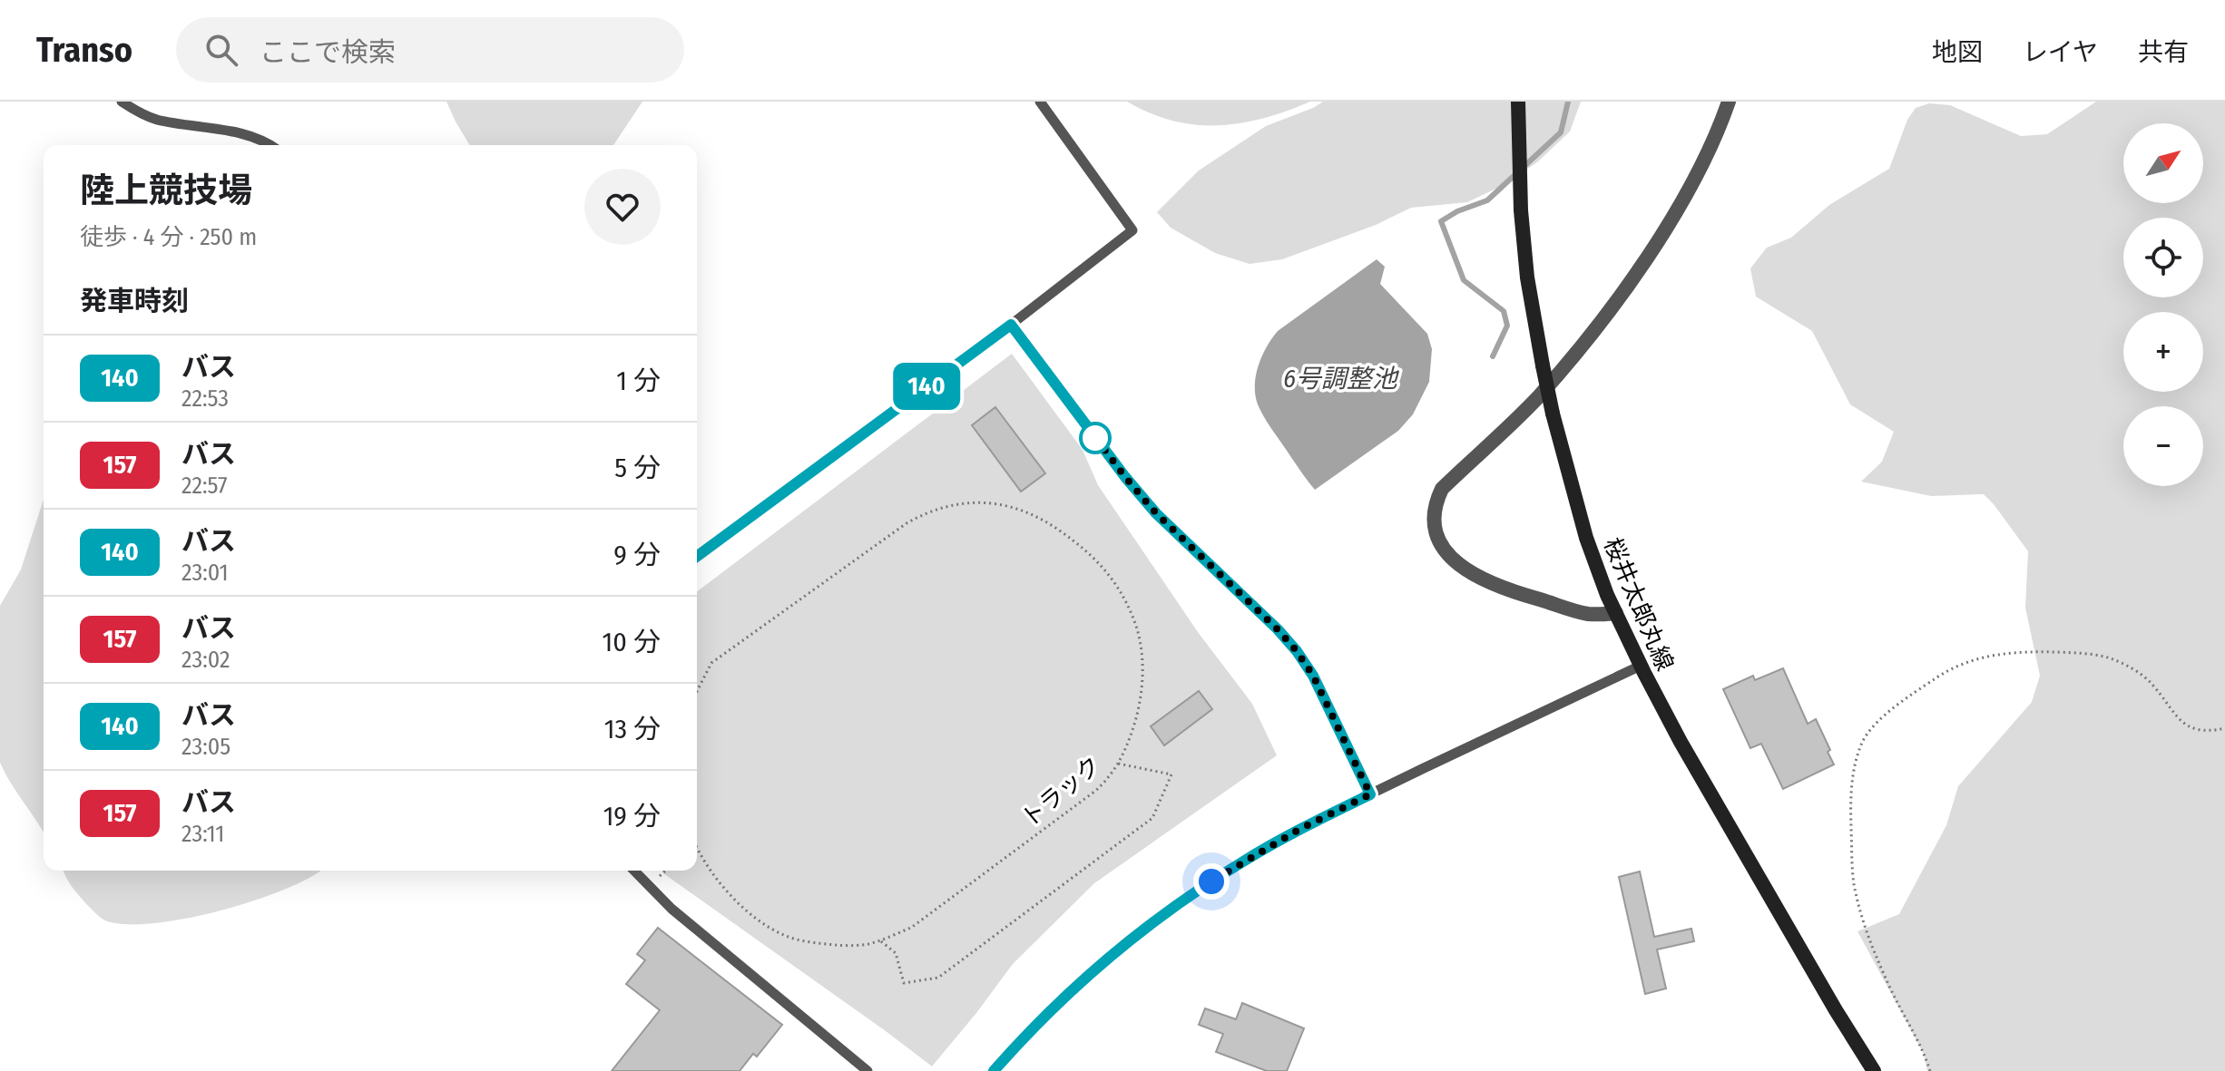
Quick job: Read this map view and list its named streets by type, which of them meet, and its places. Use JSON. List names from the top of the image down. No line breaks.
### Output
{"streets":{"main road":["桜井太郎丸線"],"path":["トラック"]},"water":["6号調整池"],"lines":["bus line 140"],"north":"top right","page":{"header":"Transo","search":"ここで検索","nav":["地図","レイヤ","共有"],"on_map":"140","map_buttons":["+","−"],"heading":[["陸上競技場","徒歩 · 4 分 · 250 m"],"発車時刻"],"list":[{"mark":"140","name":"バス","note":"22:53","value":"1 分"},{"mark":"157","name":"バス","note":"22:57","value":"5 分"},{"mark":"140","name":"バス","note":"23:01","value":"9 分"},{"mark":"157","name":"バス","note":"23:02","value":"10 分"},{"mark":"140","name":"バス","note":"23:05","value":"13 分"},{"mark":"157","name":"バス","note":"23:11","value":"19 分"}]}}
